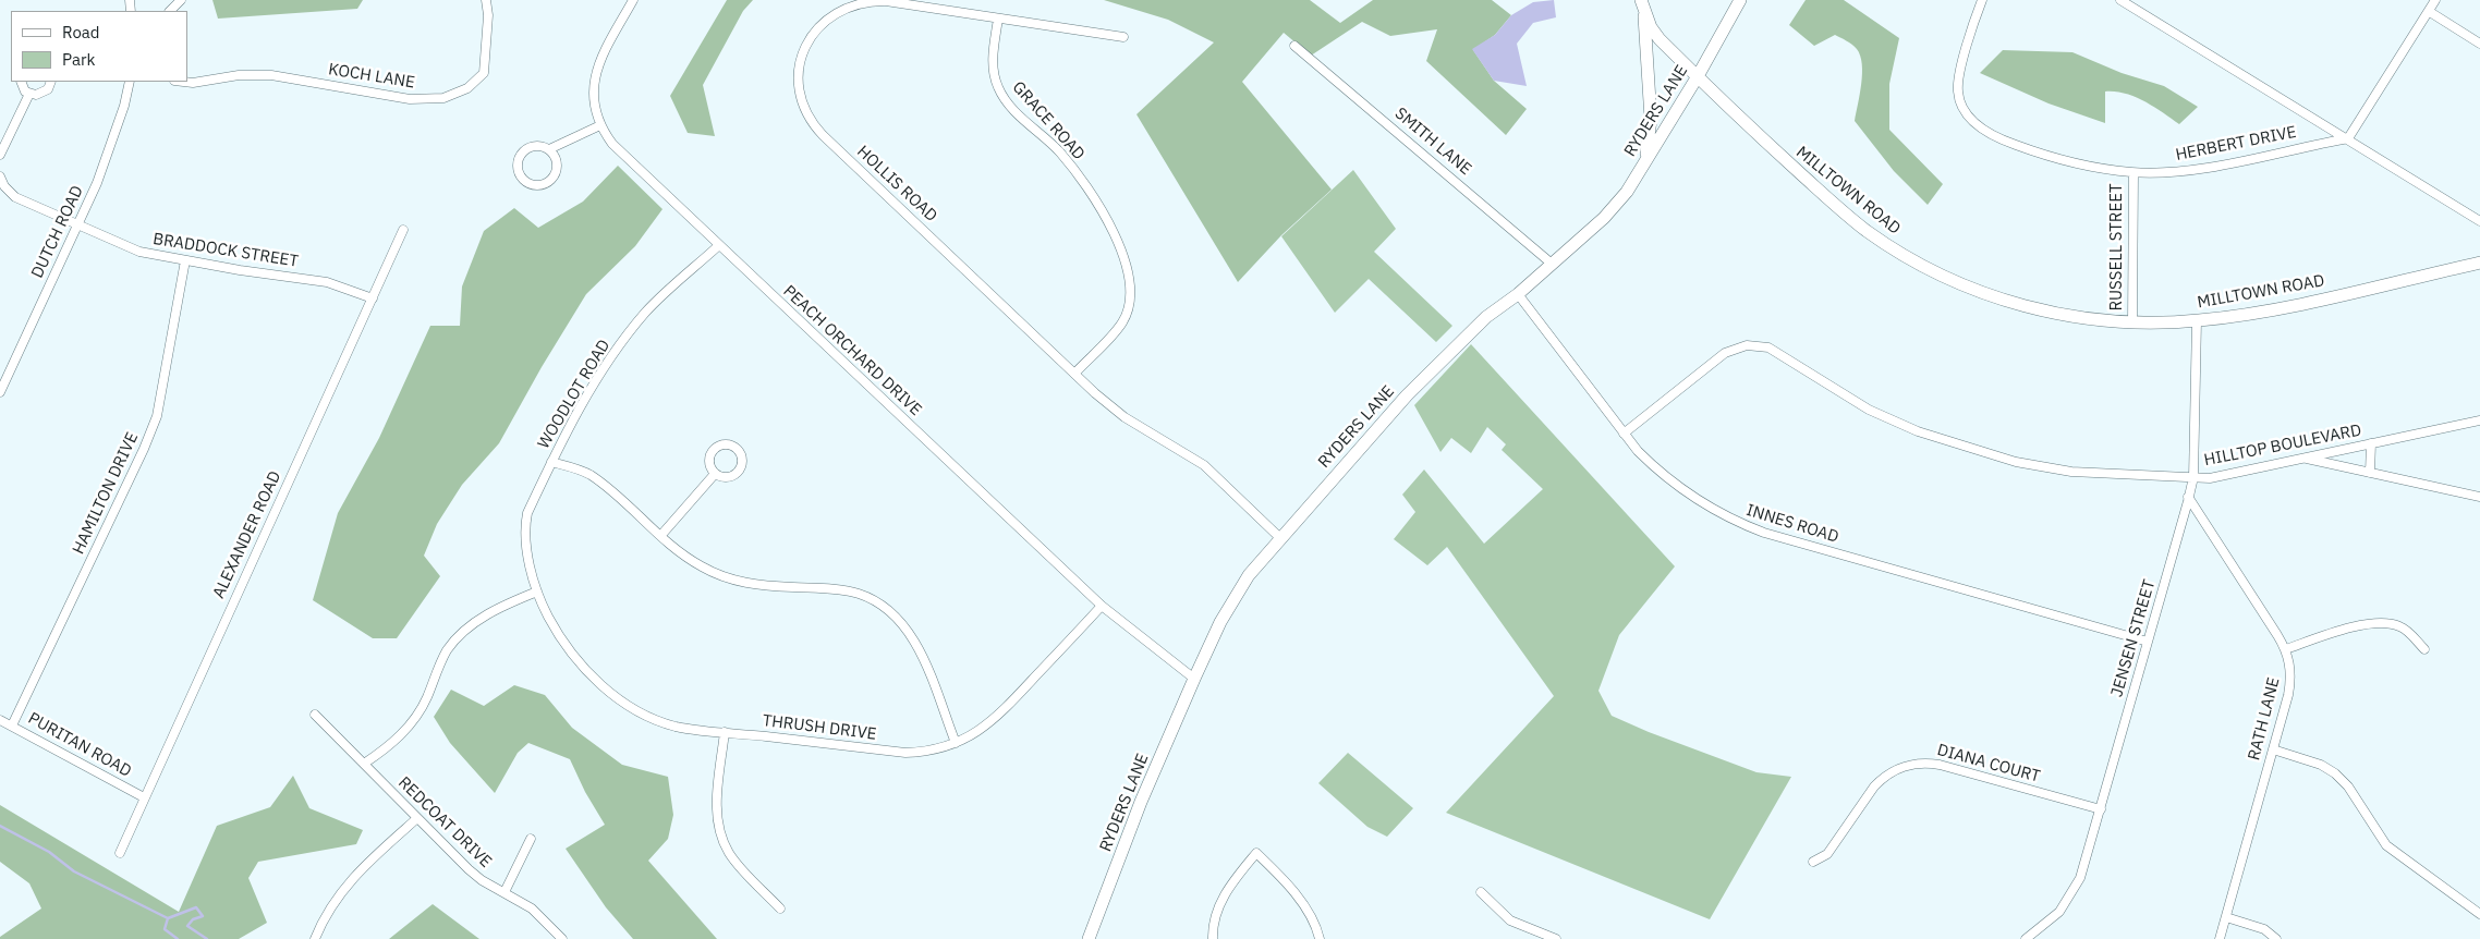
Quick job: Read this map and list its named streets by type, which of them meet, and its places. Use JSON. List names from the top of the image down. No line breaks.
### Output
{"streets":{"main road":["RYDERS LANE","MILLTOWN ROAD"],"street":["KOCH LANE","GRACE ROAD","SMITH LANE","HERBERT DRIVE","HOLLIS ROAD","DUTCH ROAD","RUSSELL STREET","BRADDOCK STREET","PEACH ORCHARD DRIVE","WOODLOT ROAD","HILLTOP BOULEVARD","HAMILTON DRIVE","INNES ROAD","ALEXANDER ROAD","JENSEN STREET","RATH LANE","THRUSH DRIVE","PURITAN ROAD","DIANA COURT","REDCOAT DRIVE"]},"crossings":[["RYDERS LANE","SMITH LANE"],["RYDERS LANE","HOLLIS ROAD"],["RYDERS LANE","MILLTOWN ROAD"],["RYDERS LANE","PEACH ORCHARD DRIVE"],["RYDERS LANE","INNES ROAD"],["GRACE ROAD","HOLLIS ROAD"],["HERBERT DRIVE","RUSSELL STREET"],["MILLTOWN ROAD","RUSSELL STREET"],["MILLTOWN ROAD","JENSEN STREET"],["DUTCH ROAD","BRADDOCK STREET"],["BRADDOCK STREET","HAMILTON DRIVE"],["BRADDOCK STREET","ALEXANDER ROAD"],["PEACH ORCHARD DRIVE","WOODLOT ROAD"],["PEACH ORCHARD DRIVE","THRUSH DRIVE"],["WOODLOT ROAD","THRUSH DRIVE"],["HILLTOP BOULEVARD","INNES ROAD"],["HILLTOP BOULEVARD","JENSEN STREET"],["HAMILTON DRIVE","PURITAN ROAD"],["INNES ROAD","JENSEN STREET"],["ALEXANDER ROAD","PURITAN ROAD"],["JENSEN STREET","RATH LANE"],["JENSEN STREET","DIANA COURT"]],"legend":["Road","Park"]}
